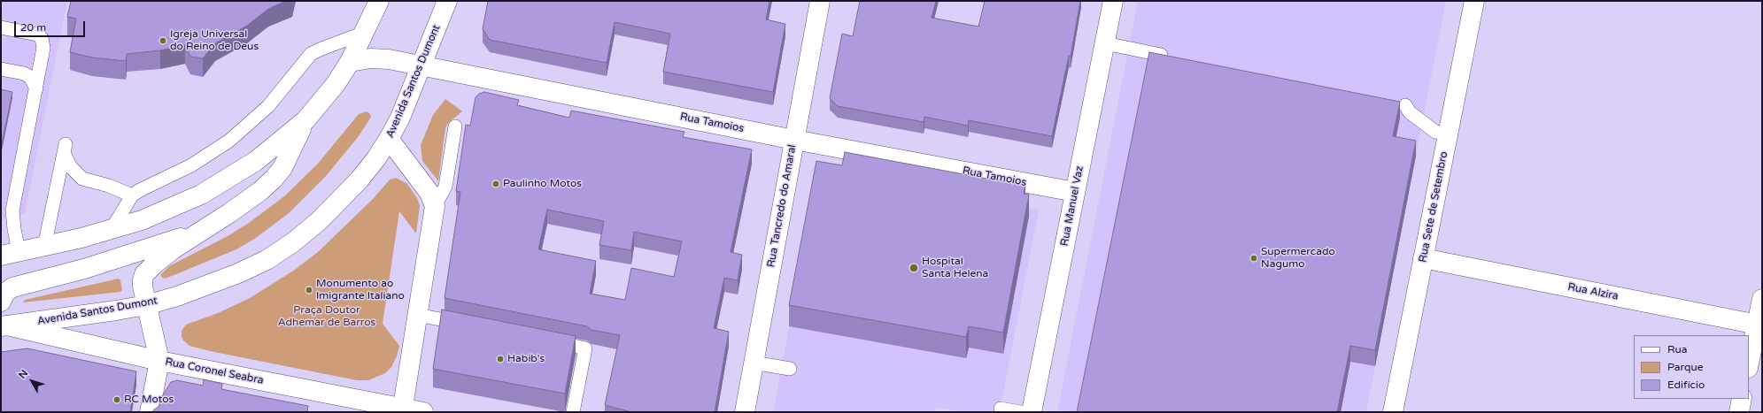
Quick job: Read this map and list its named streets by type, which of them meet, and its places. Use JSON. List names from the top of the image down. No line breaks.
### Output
{"streets":{"main road":["Avenida Santos Dumont","Rua Tamoios","Rua Tancredo do Amaral","Rua Manuel Vaz","Rua Sete de Setembro","Rua Alzira","Rua Coronel Seabra"]},"crossings":[["Avenida Santos Dumont","Rua Tamoios"],["Avenida Santos Dumont","Rua Coronel Seabra"],["Rua Tamoios","Rua Tancredo do Amaral"],["Rua Tamoios","Rua Manuel Vaz"],["Rua Sete de Setembro","Rua Alzira"]],"parks":["Praça Doutor Adhemar de Barros"],"places":["Igreja Universal do Reino de Deus","Paulinho Motos","Supermercado Nagumo","Hospital Santa Helena","Monumento ao Imigrante Italiano","Habib's","RC Motos"],"legend":["Rua","Parque","Edifício"],"scale_bar":"20 m","north":"top left"}
